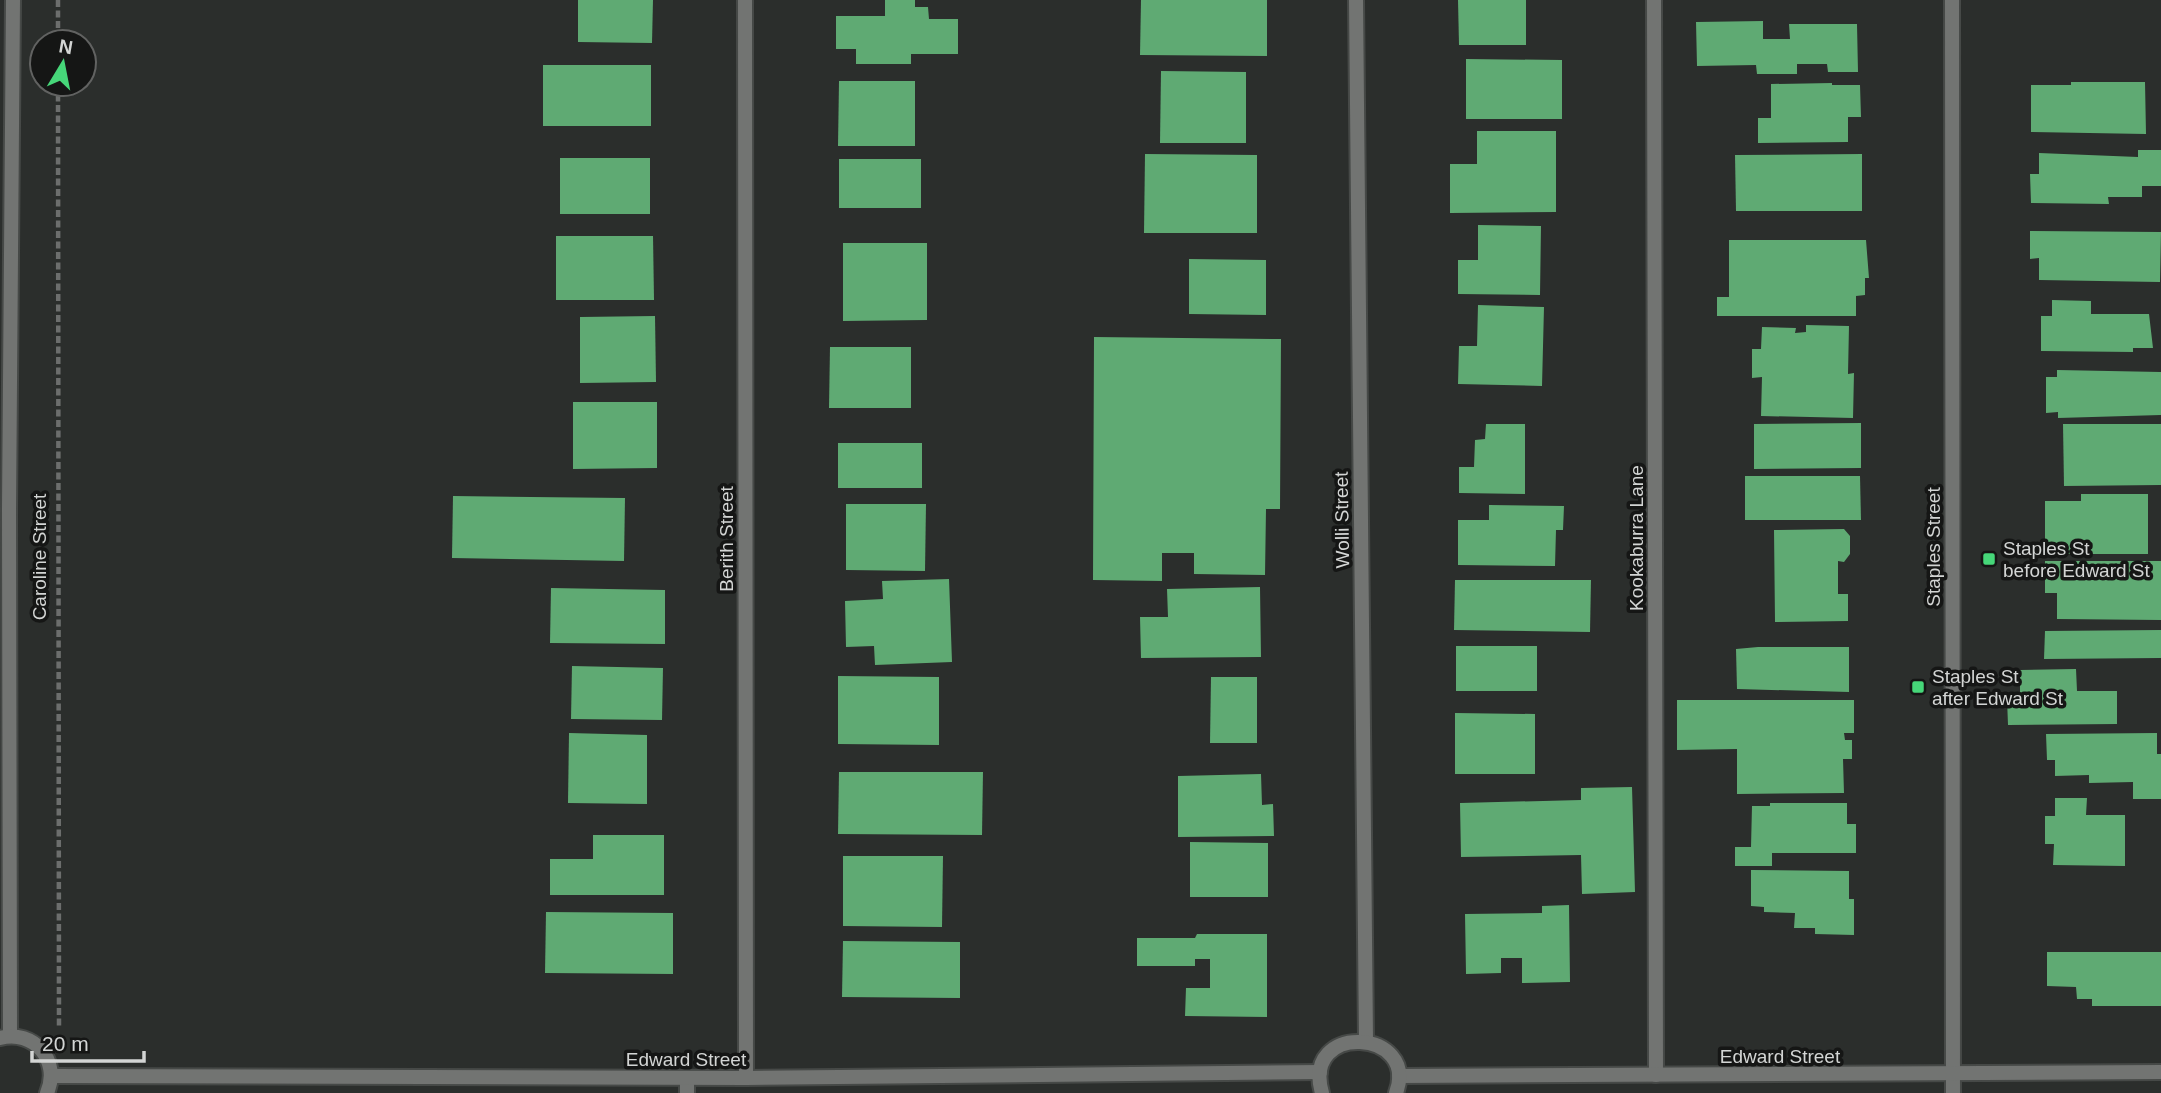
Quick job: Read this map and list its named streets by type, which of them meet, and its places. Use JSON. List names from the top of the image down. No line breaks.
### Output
{"streets":{"street":["Wolli Street","Kookaburra Lane","Berith Street","Staples Street","Caroline Street","Edward Street"]},"crossings":[["Kookaburra Lane","Edward Street"],["Berith Street","Edward Street"],["Staples Street","Edward Street"]],"places":{"transit":["Staples St before Edward St","Staples St after Edward St"]},"scale_bar":"20 m","north":"top"}
